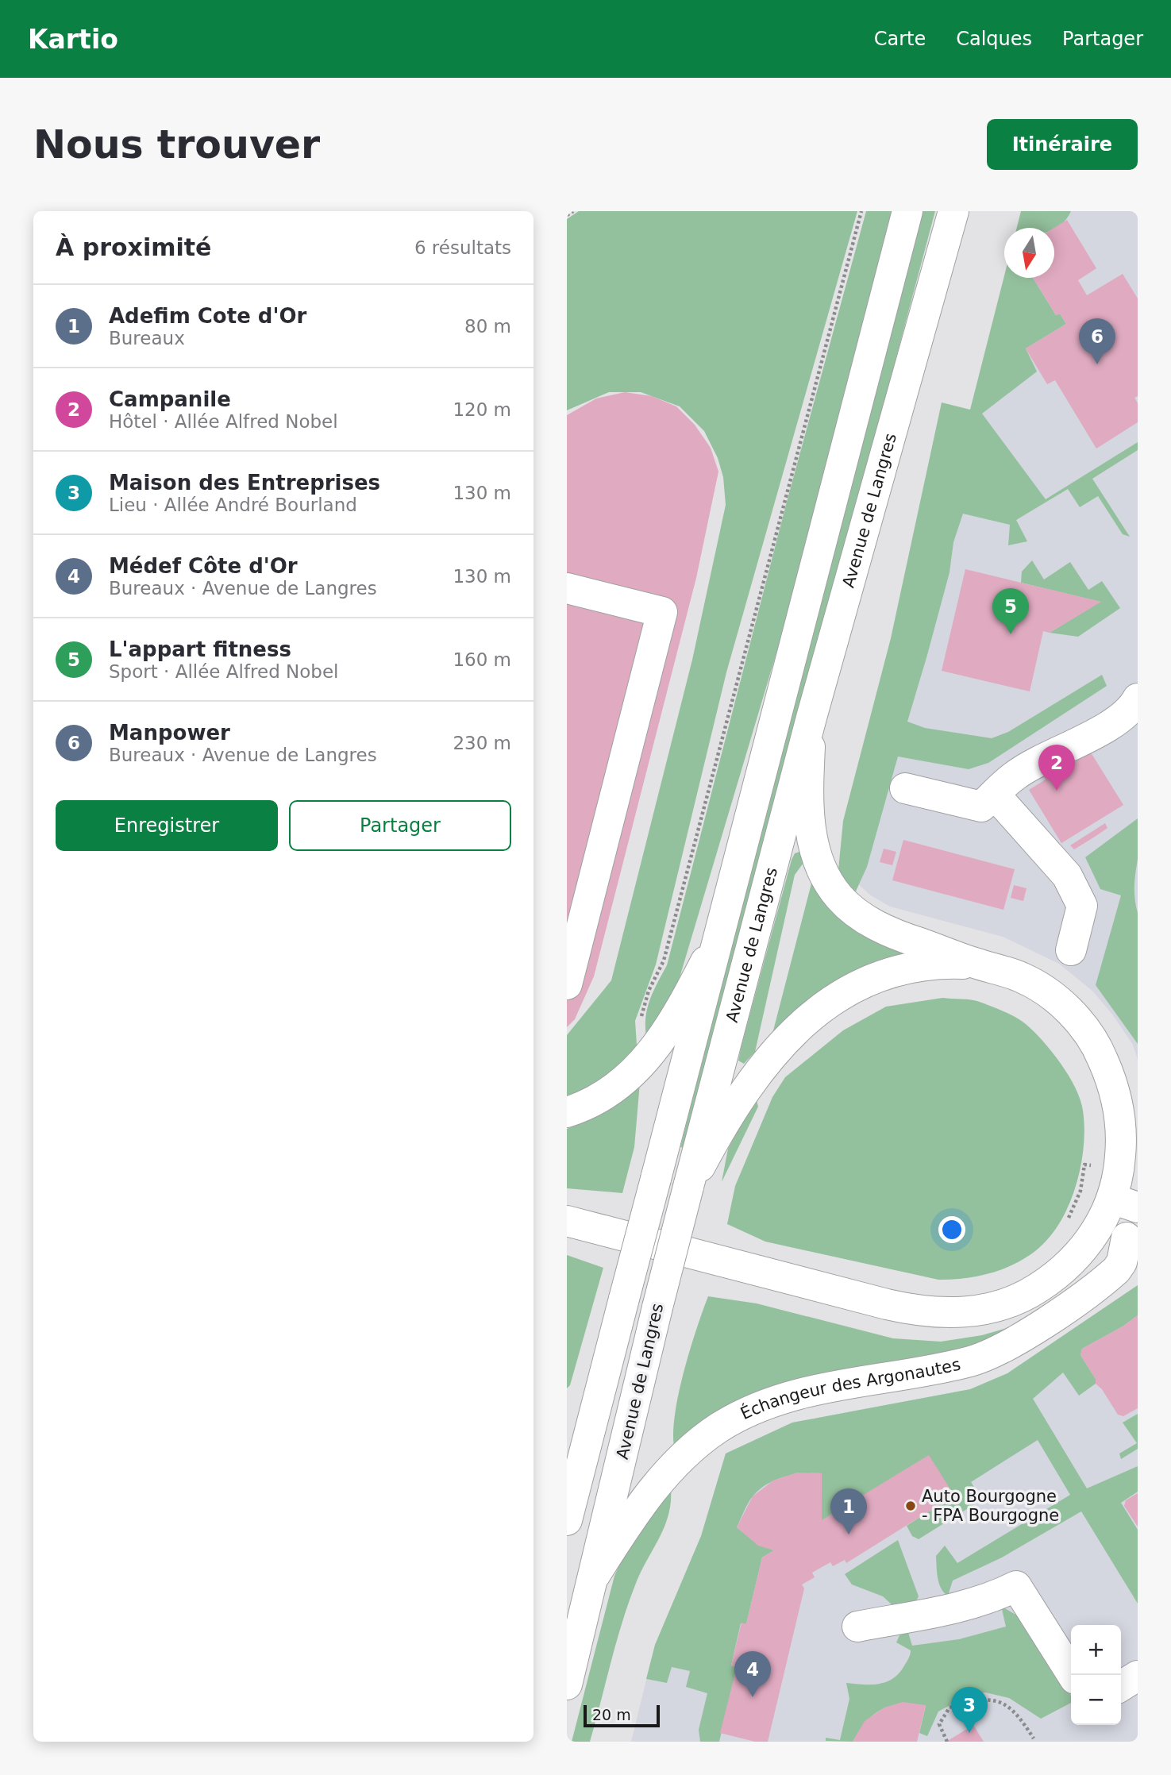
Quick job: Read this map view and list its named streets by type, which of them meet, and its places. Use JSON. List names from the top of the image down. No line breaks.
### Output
{"streets":{"main road":["Avenue de Langres","Échangeur des Argonautes"]},"crossings":[["Avenue de Langres","Échangeur des Argonautes"]],"places":["Auto Bourgogne - FPA Bourgogne"],"scale_bar":"20 m","north":"bottom","page":{"header":"Kartio","nav":["Carte","Calques","Partager"],"buttons":["Itinéraire",["Enregistrer","Partager"]],"title":"Nous trouver","heading":["À proximité","6 résultats"],"list":[{"mark":"1","name":"Adefim Cote d'Or","note":"Bureaux","value":"80 m"},{"mark":"2","name":"Campanile","note":"Hôtel · Allée Alfred Nobel","value":"120 m"},{"mark":"3","name":"Maison des Entreprises","note":"Lieu · Allée André Bourland","value":"130 m"},{"mark":"4","name":"Médef Côte d'Or","note":"Bureaux · Avenue de Langres","value":"130 m"},{"mark":"5","name":"L'appart fitness","note":"Sport · Allée Alfred Nobel","value":"160 m"},{"mark":"6","name":"Manpower","note":"Bureaux · Avenue de Langres","value":"230 m"}],"pins":["6","5","2","1","4","3"],"map_buttons":["+","−"],"scale":"20 m"}}
